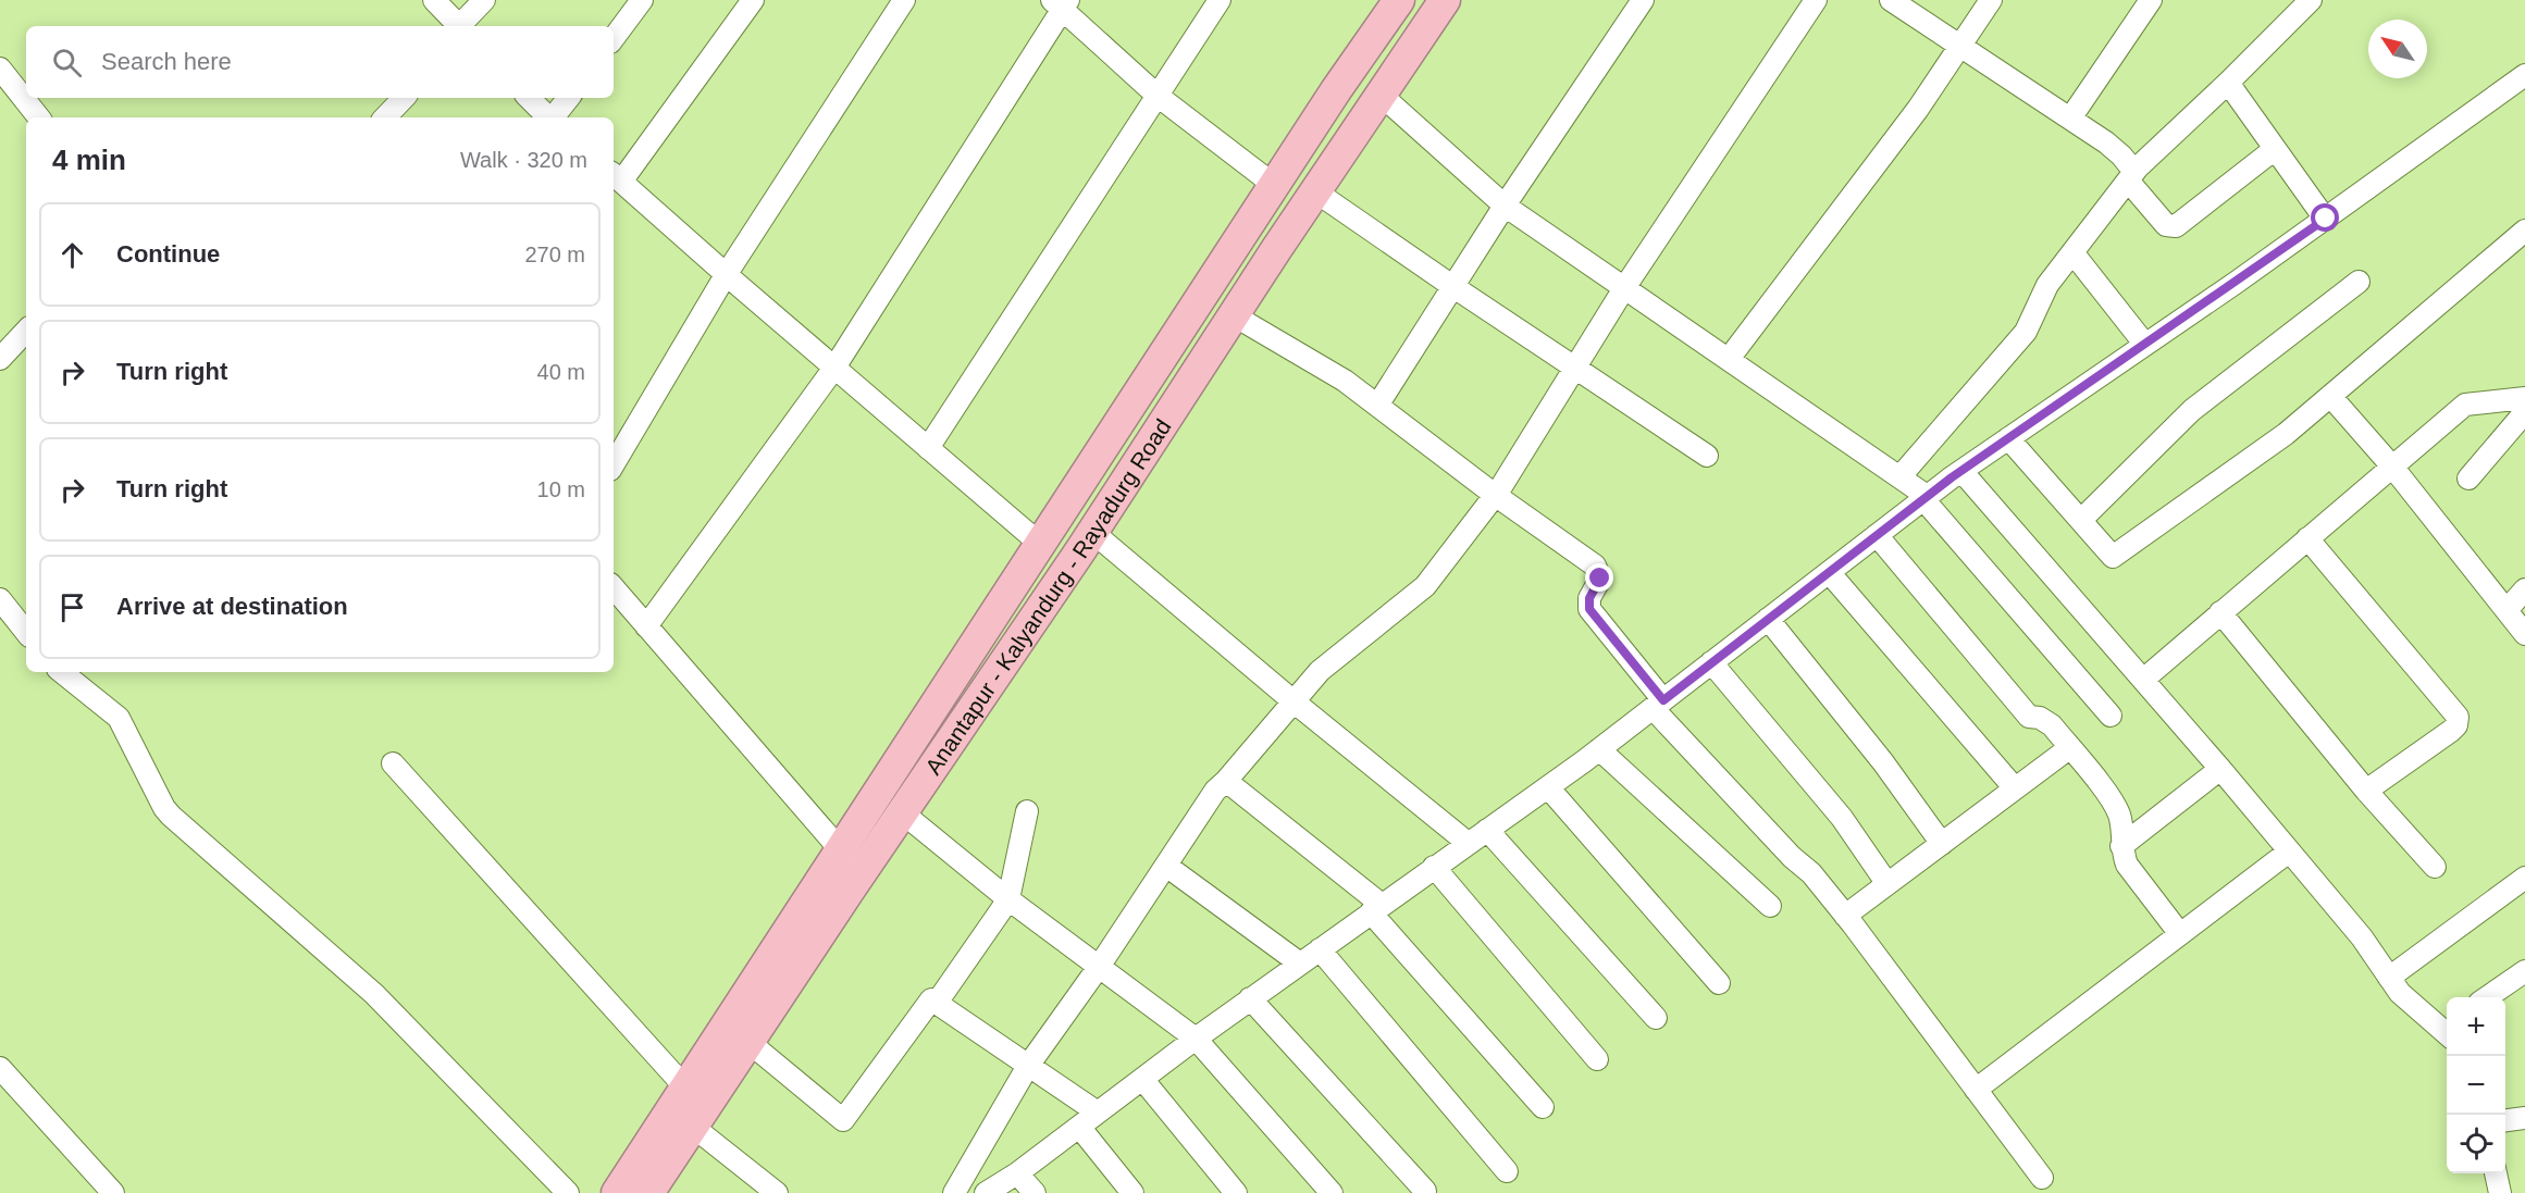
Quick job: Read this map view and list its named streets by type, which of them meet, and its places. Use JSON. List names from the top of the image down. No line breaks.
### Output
{"streets":{"highway":["Anantapur - Kalyandurg - Rayadurg Road"]},"north":"top left","page":{"search":"Search here","heading":["4 min","Walk · 320 m"],"list":[["Continue","270 m"],["Turn right","40 m"],["Turn right","10 m"],"Arrive at destination"],"map_buttons":["+","−"]}}
